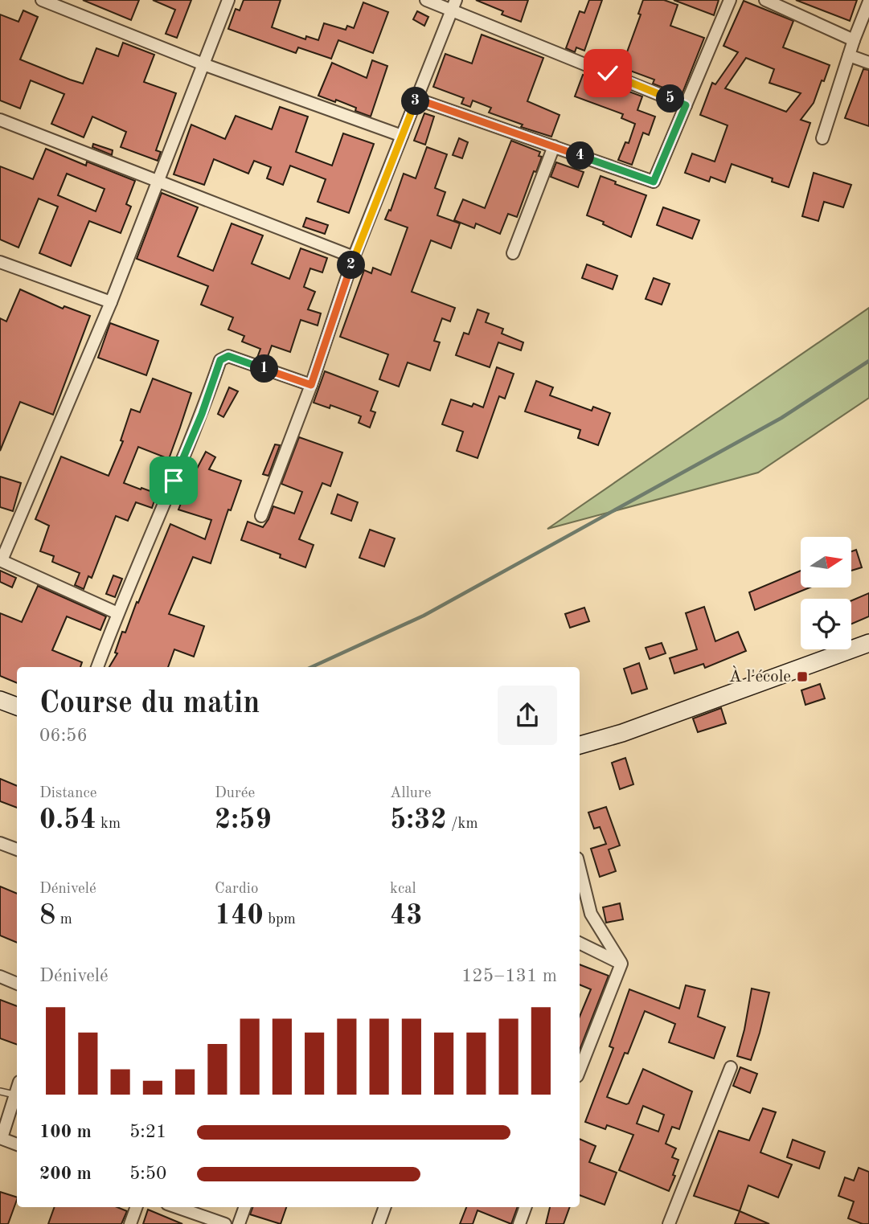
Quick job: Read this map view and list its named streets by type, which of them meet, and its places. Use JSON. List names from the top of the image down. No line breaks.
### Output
{"places":{"transit":["À l'école"]},"north":"right","page":{"pins":["5","3","4","2","1"],"heading":["Course du matin","06:56"],"stats":[["Distance","0.54 km"],["Durée","2:59"],["Allure","5:32 /km"],["Dénivelé","8 m"],["Cardio","140 bpm"],["kcal","43"]],"chart":["Dénivelé","125–131 m"],"list":[{"name":"100 m","note":"5:21"},{"name":"200 m","note":"5:50"}]}}
